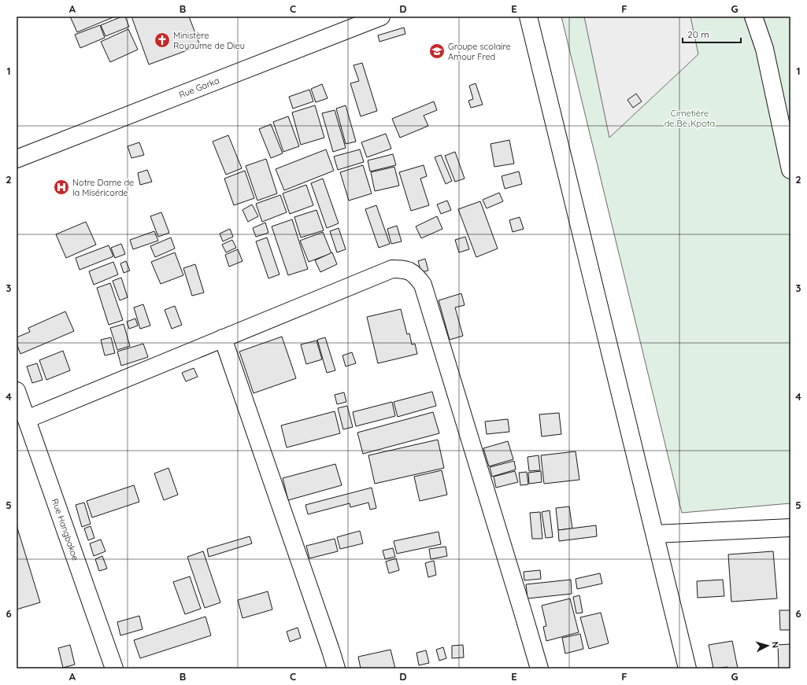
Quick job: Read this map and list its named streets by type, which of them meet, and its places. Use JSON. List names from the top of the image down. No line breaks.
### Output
{"streets":{"street":["Rue Garka","Rue Hangbakoe"]},"parks":["Cimetière de Bè-Kpota"],"places":{"church":["Ministère Royaume de Dieu"],"school or university":["Groupe scolaire Amour Fred"],"hospital":["Notre Dame de la Miséricorde"]},"scale_bar":"20 m","north":"right","grid":{"columns":["A","B","C","D","E","F","G"],"rows":["1","2","3","4","5","6"]}}
